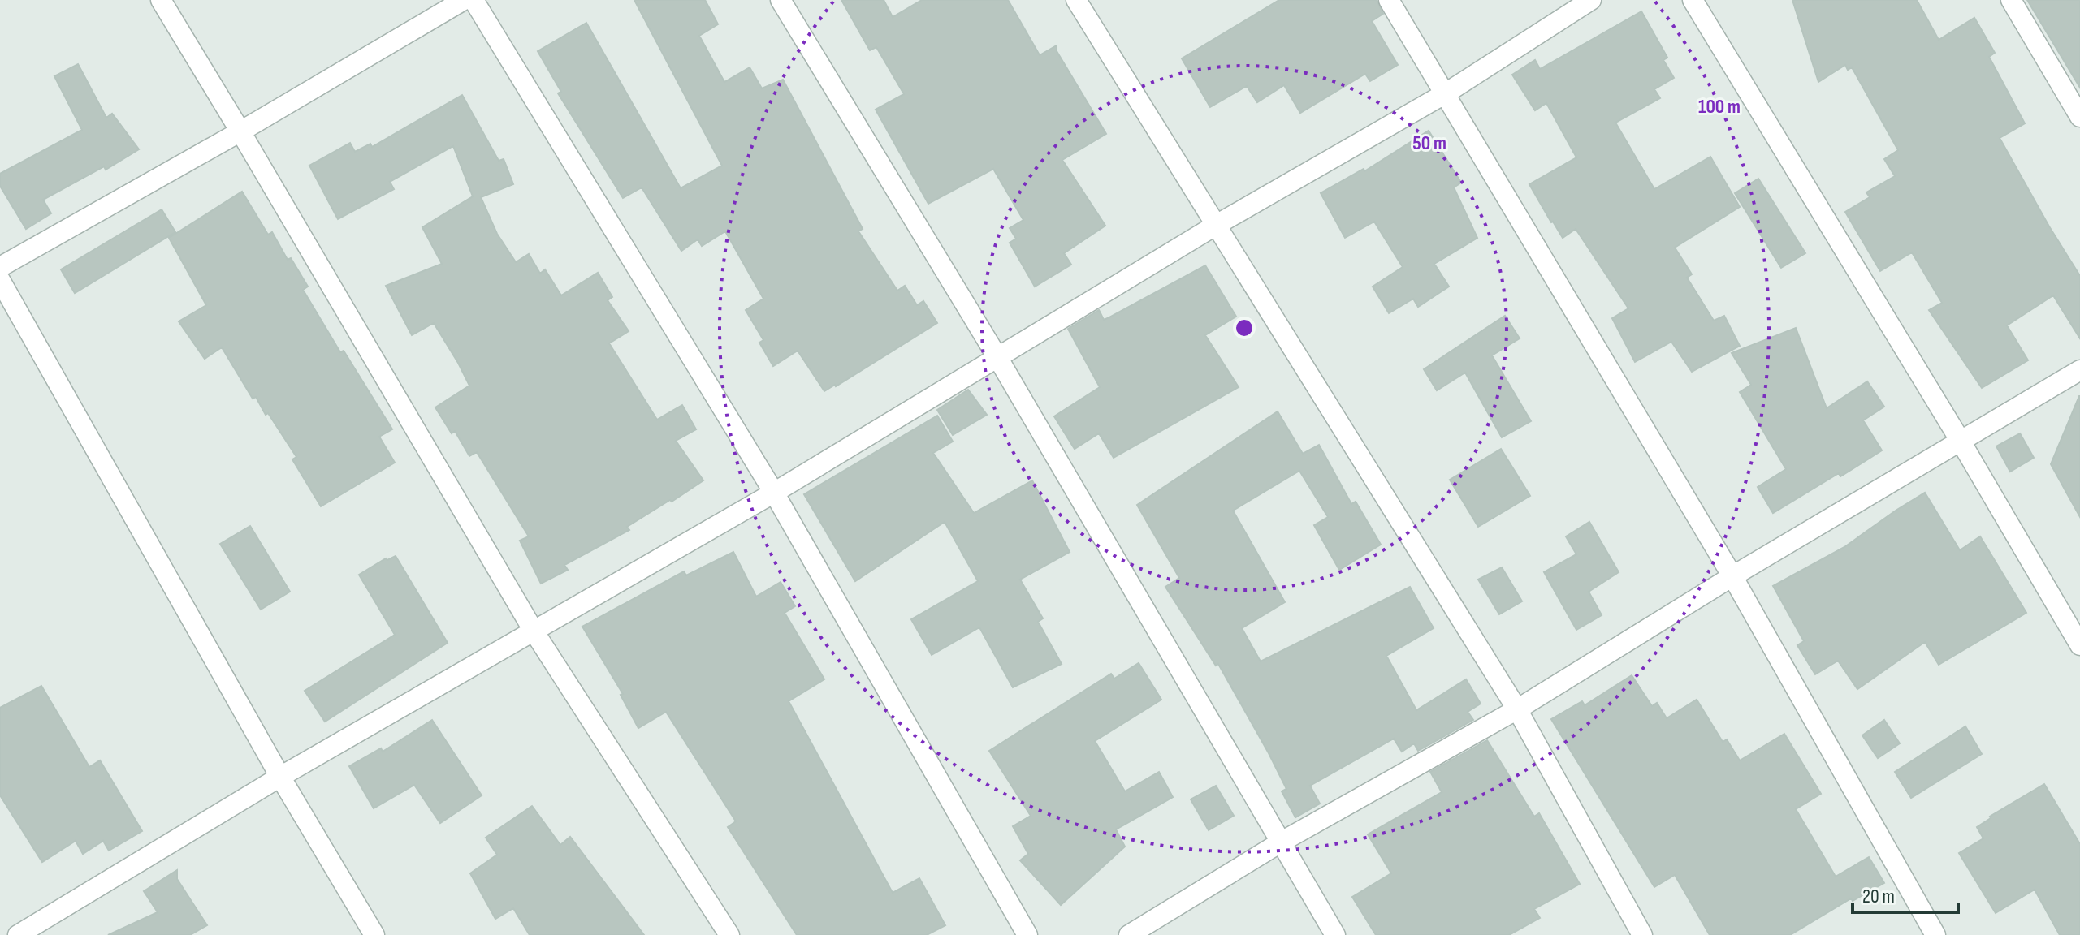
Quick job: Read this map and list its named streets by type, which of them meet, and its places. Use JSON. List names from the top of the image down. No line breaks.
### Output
{"scale_bar":"20 m","rings":["100 m","50 m"]}
